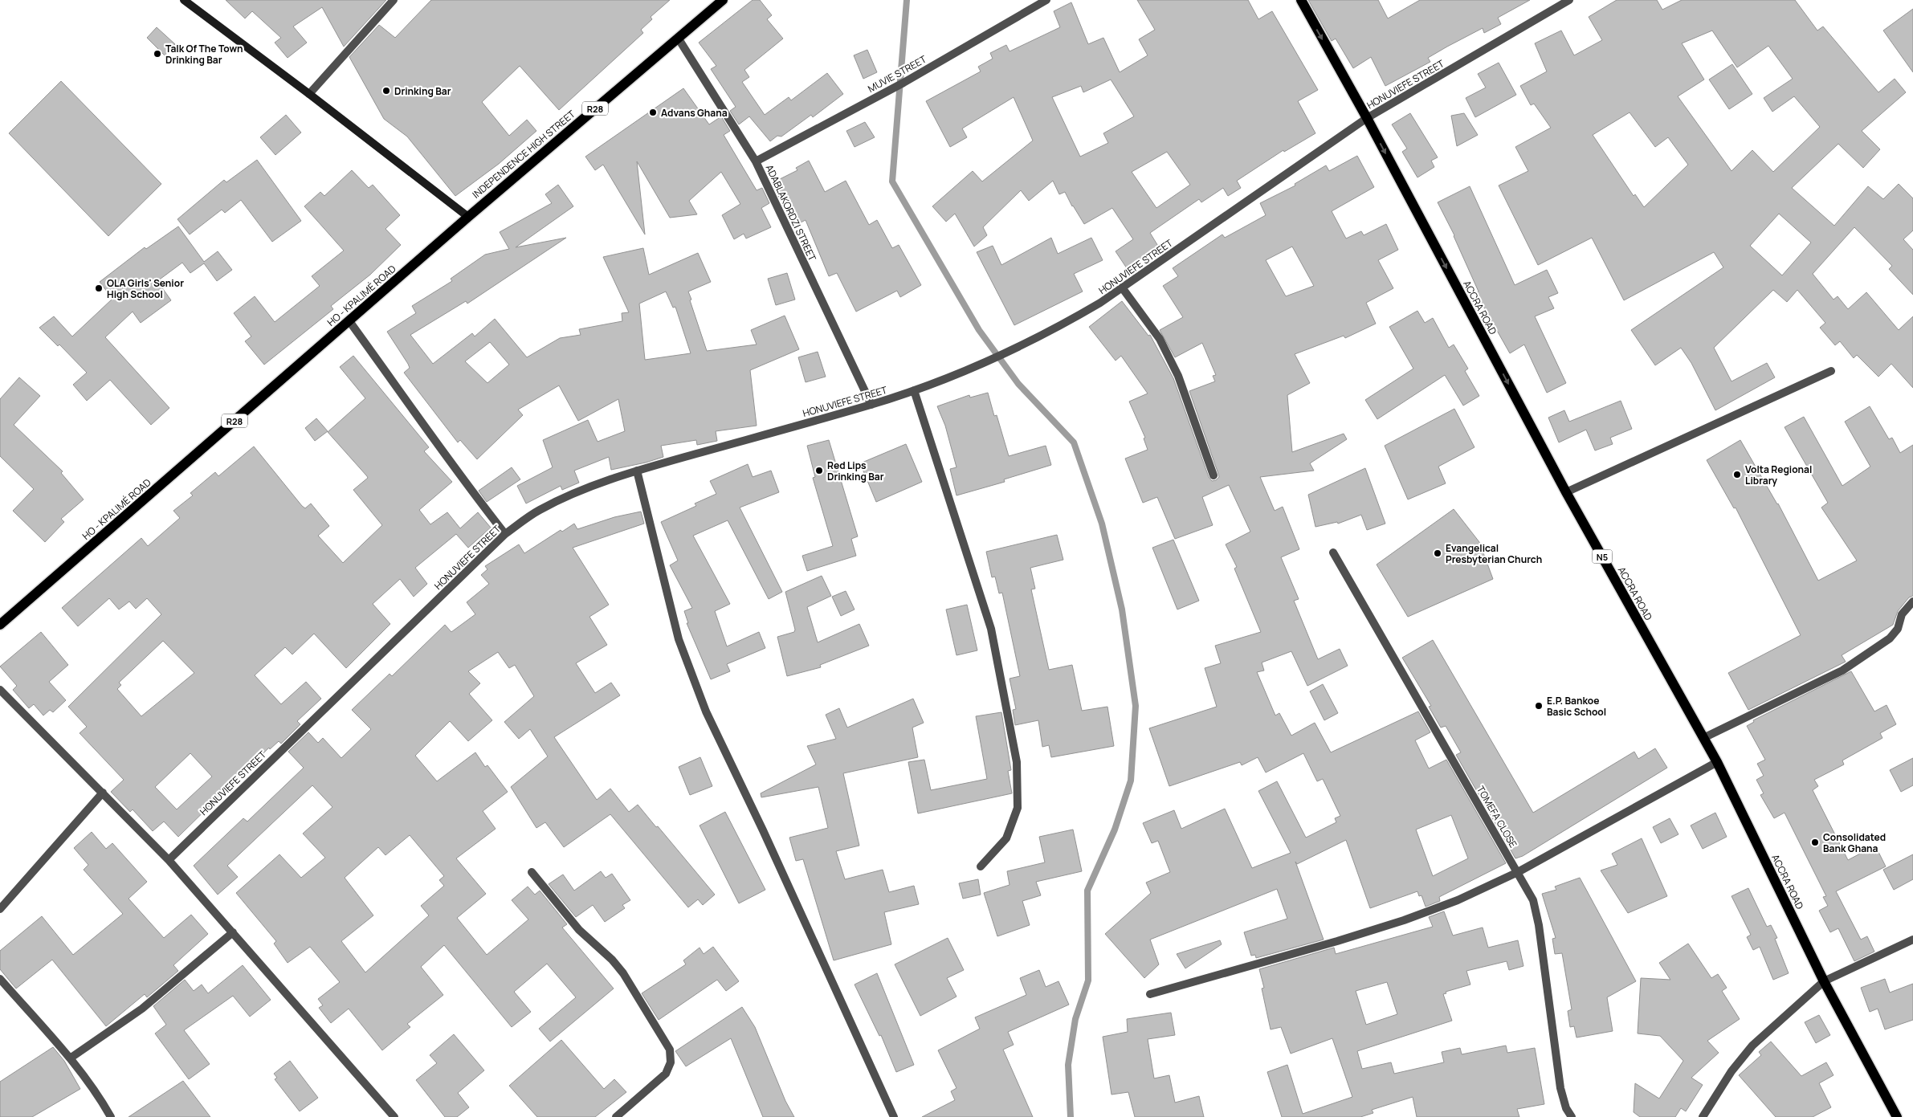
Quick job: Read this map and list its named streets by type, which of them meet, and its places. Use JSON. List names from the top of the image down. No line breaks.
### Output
{"streets":{"main road":["R28","INDEPENDENCE HIGH STREET","HO - KPALIMÉ ROAD","ACCRA ROAD","N5"],"street":["MUVIE STREET","HONUVIEFE STREET","ADABLAKORDZI STREET","TOMEFA CLOSE"]},"crossings":[["MUVIE STREET","ADABLAKORDZI STREET"],["HONUVIEFE STREET","ADABLAKORDZI STREET"],["HONUVIEFE STREET","ACCRA ROAD"],["INDEPENDENCE HIGH STREET","ADABLAKORDZI STREET"],["INDEPENDENCE HIGH STREET","HO - KPALIMÉ ROAD"]],"one_way":["ACCRA ROAD"],"places":["Talk Of The Town Drinking Bar","Drinking Bar","Advans Ghana","OLA Girls' Senior High School","Red Lips Drinking Bar","Volta Regional Library","Evangelical Presbyterian Church","E.P. Bankoe Basic School","Consolidated Bank Ghana"]}
